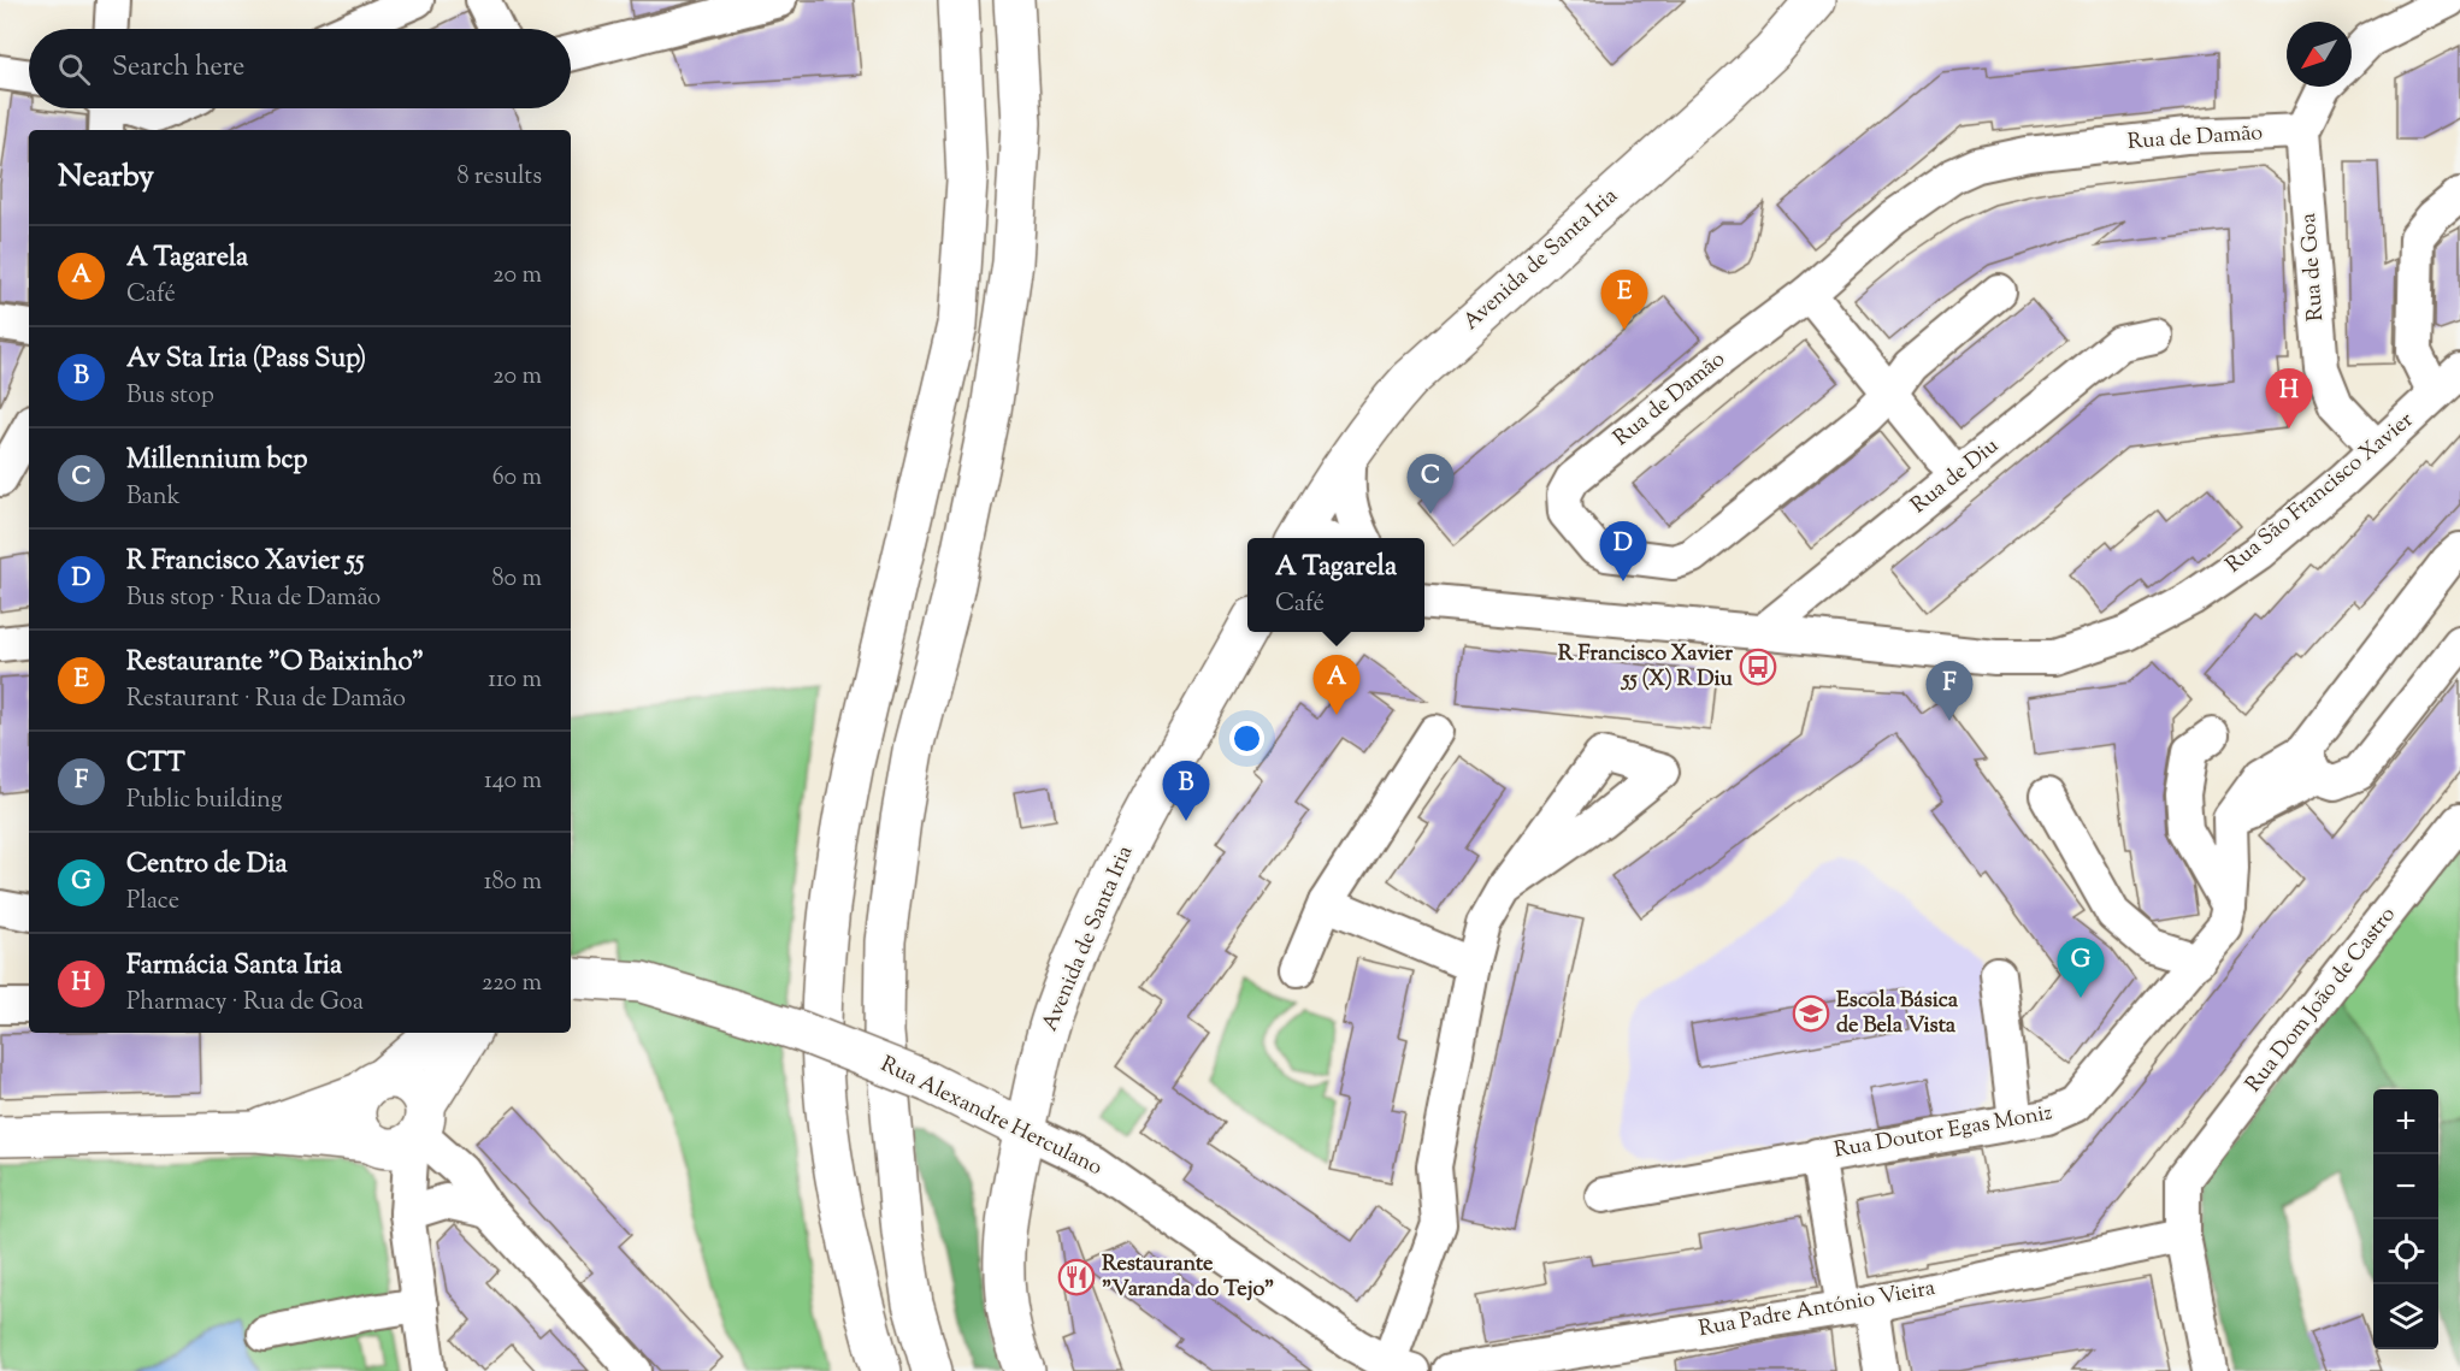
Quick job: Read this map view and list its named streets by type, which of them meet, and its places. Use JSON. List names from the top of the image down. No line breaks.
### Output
{"streets":{"main road":["Avenida de Santa Iria","Rua Alexandre Herculano"],"street":["Rua de Damão","Rua de Goa","Rua de Diu","Rua São Francisco Xavier","Rua Dom João de Castro","Rua Doutor Egas Moniz","Rua Padre António Vieira"]},"crossings":[["Rua de Damão","Rua de Goa"],["Avenida de Santa Iria","Rua Alexandre Herculano"],["Rua de Goa","Rua São Francisco Xavier"],["Rua de Diu","Rua São Francisco Xavier"],["Rua Dom João de Castro","Rua Padre António Vieira"]],"places":{"bus stop":["R Francisco Xavier 55 (X) R Diu"],"school or university":["Escola Básica de Bela Vista"],"restaurant":["Restaurante \"Varanda do Tejo\""]},"north":"bottom left","page":{"search":"Search here","heading":["Nearby","8 results"],"list":[{"mark":"A","name":"A Tagarela","note":"Café","value":"20 m"},{"mark":"B","name":"Av Sta Iria (Pass Sup)","note":"Bus stop","value":"20 m"},{"mark":"C","name":"Millennium bcp","note":"Bank","value":"60 m"},{"mark":"D","name":"R Francisco Xavier 55","note":"Bus stop · Rua de Damão","value":"80 m"},{"mark":"E","name":"Restaurante \"O Baixinho\"","note":"Restaurant · Rua de Damão","value":"110 m"},{"mark":"F","name":"CTT","note":"Public building","value":"140 m"},{"mark":"G","name":"Centro de Dia","note":"Place","value":"180 m"},{"mark":"H","name":"Farmácia Santa Iria","note":"Pharmacy · Rua de Goa","value":"220 m"}],"pins":["E","H","C","D","A","F","B","G"],"popup":["A Tagarela","Café"],"map_buttons":["+","−"]}}
